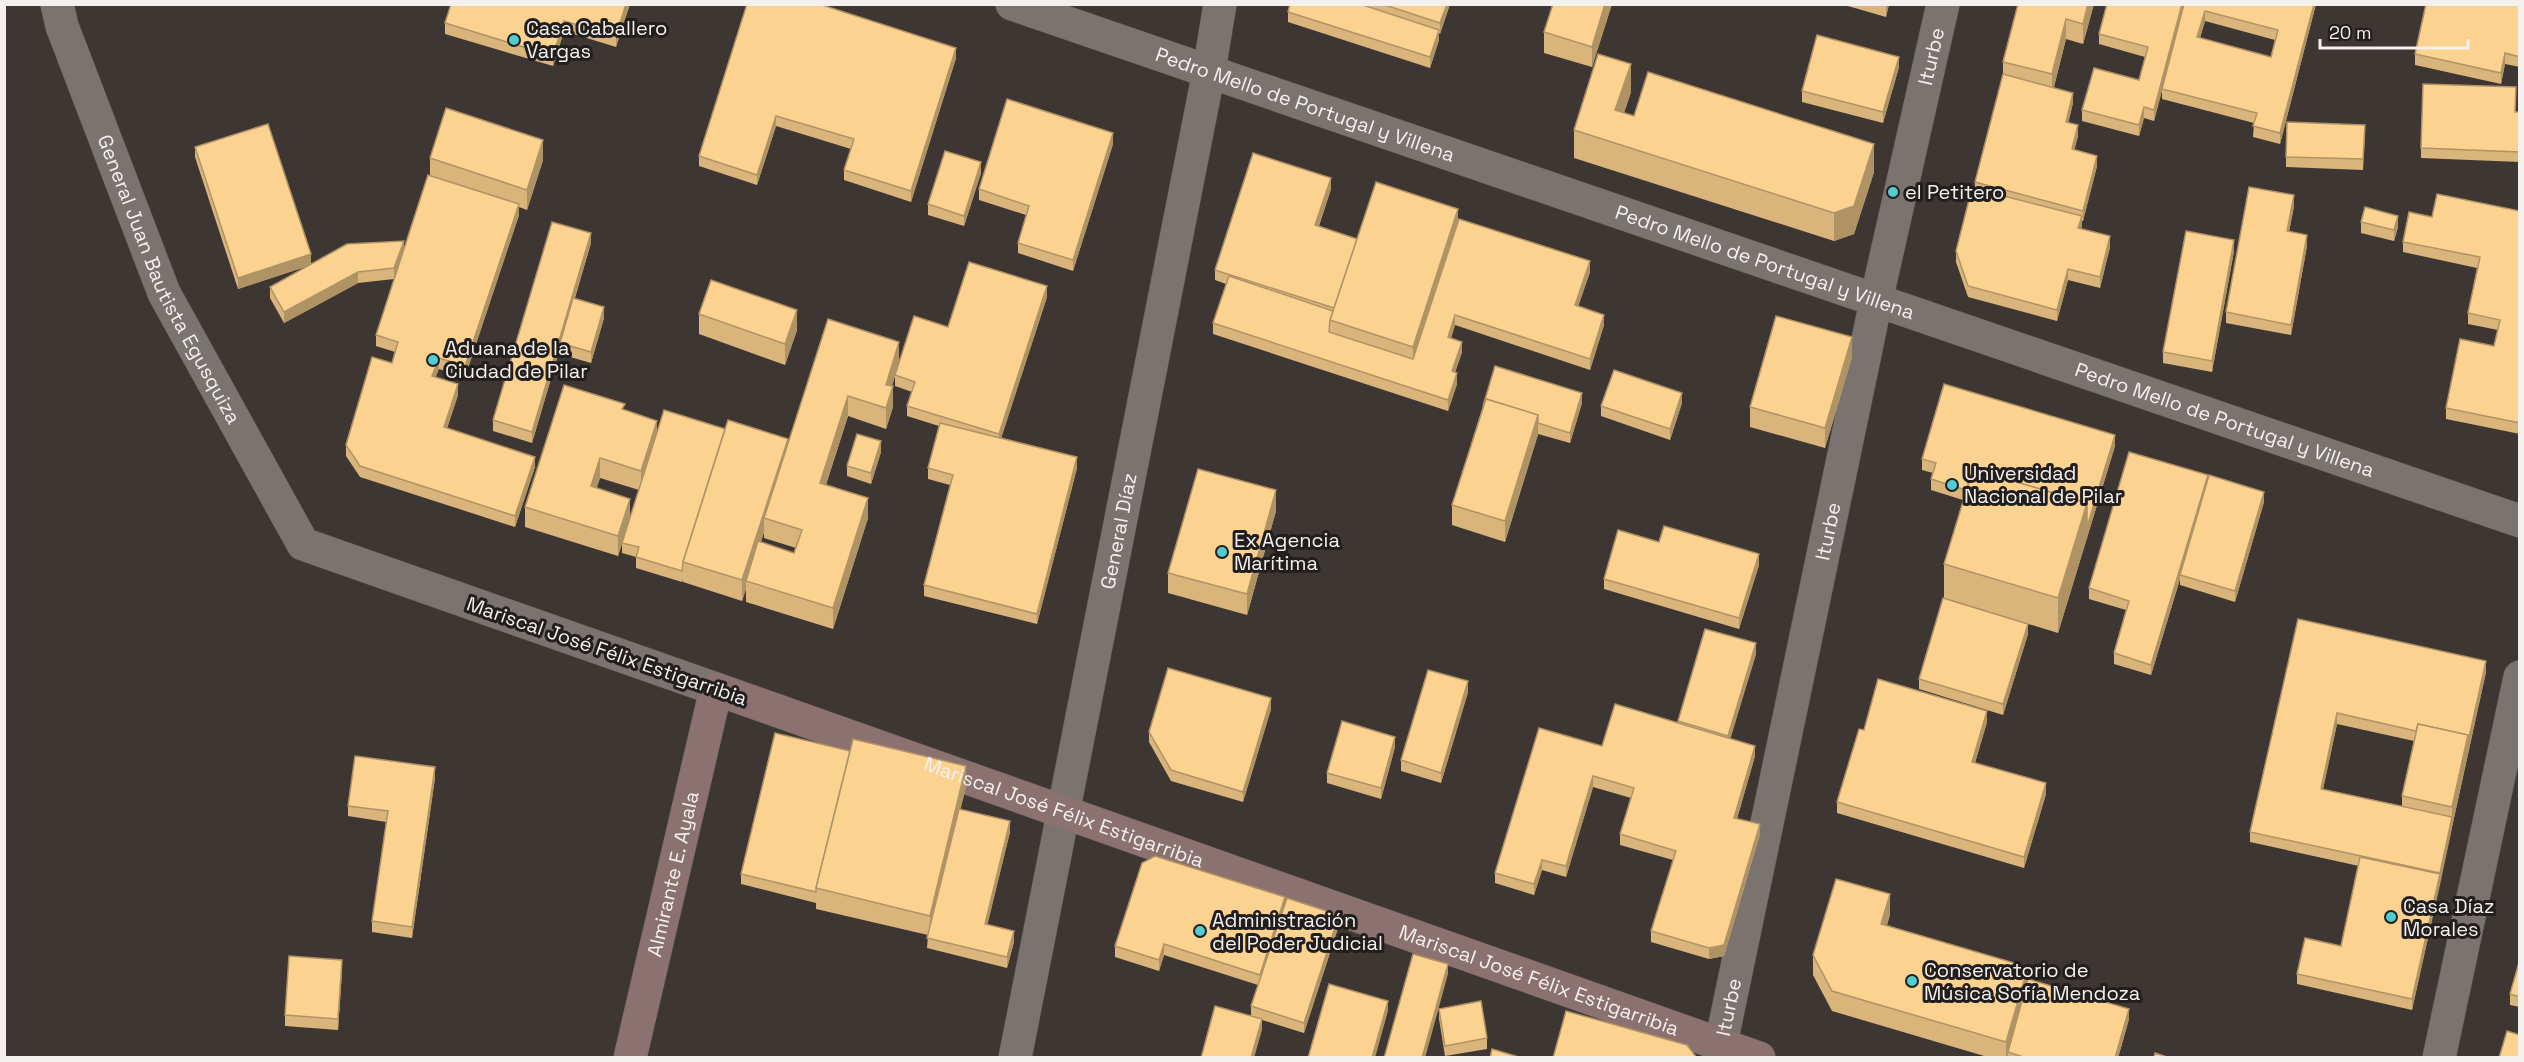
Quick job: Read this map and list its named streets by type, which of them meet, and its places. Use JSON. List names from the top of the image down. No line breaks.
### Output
{"streets":{"main road":["Mariscal José Félix Estigarribia","Almirante E. Ayala"],"street":["Iturbe","Pedro Mello de Portugal y Villena","General Juan Bautista Egusquiza","General Díaz"]},"crossings":[["Iturbe","Pedro Mello de Portugal y Villena"],["Iturbe","Mariscal José Félix Estigarribia"],["Pedro Mello de Portugal y Villena","General Díaz"],["General Juan Bautista Egusquiza","Mariscal José Félix Estigarribia"],["General Díaz","Mariscal José Félix Estigarribia"],["Mariscal José Félix Estigarribia","Almirante E. Ayala"]],"places":["Casa Caballero Vargas","el Petitero","Aduana de la Ciudad de Pilar","Universidad Nacional de Pilar","Ex Agencia Marítima","Casa Díaz Morales","Administración del Poder Judicial","Conservatorio de Música Sofía Mendoza"],"scale_bar":"20 m"}
